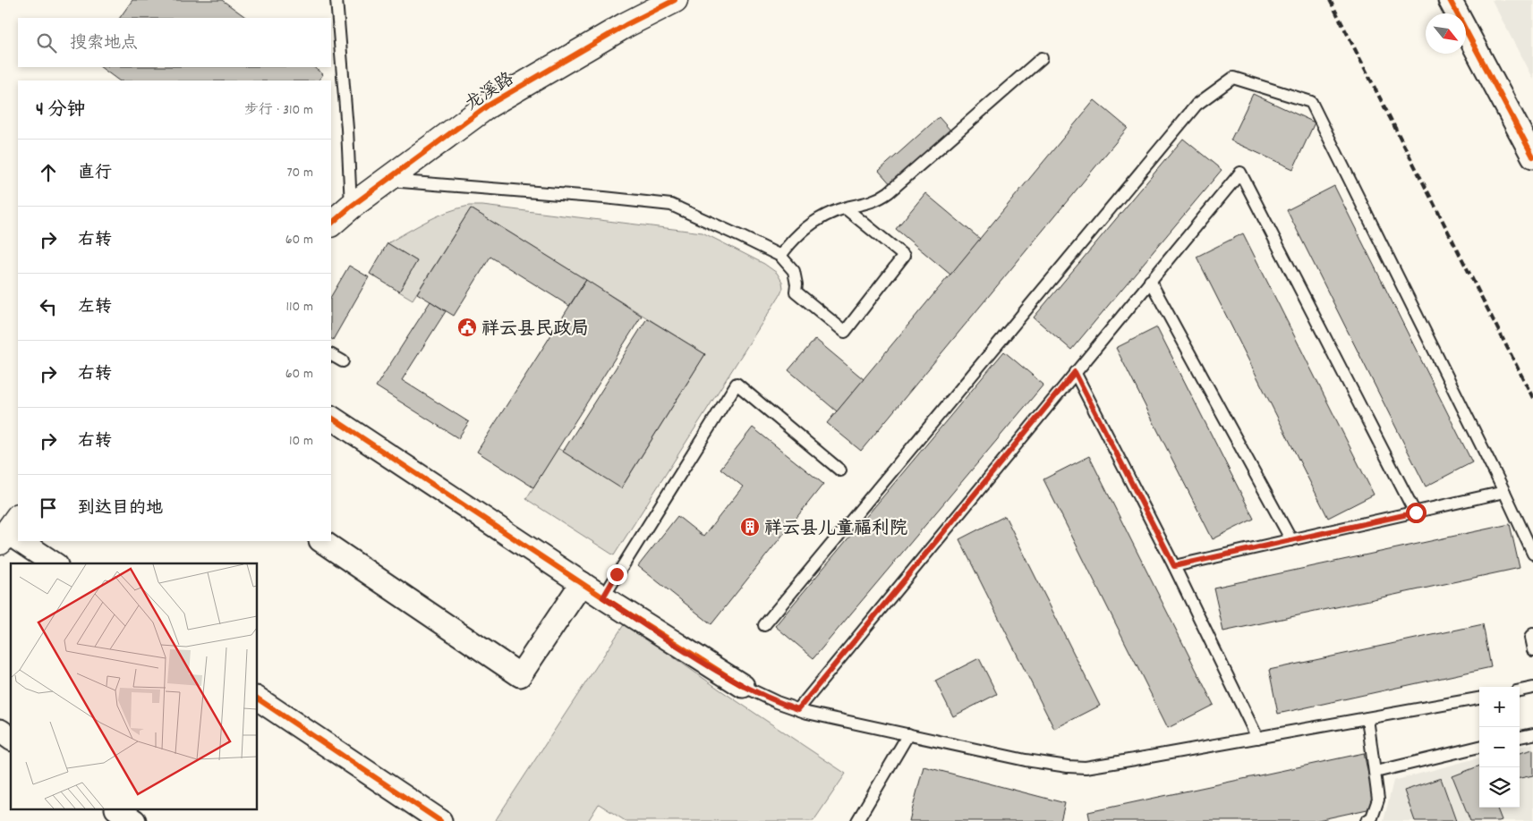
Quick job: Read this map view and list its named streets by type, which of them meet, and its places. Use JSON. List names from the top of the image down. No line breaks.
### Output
{"streets":{"street":["龙溪路"]},"places":{"public building":["祥云县民政局"],"building":["祥云县儿童福利院"]},"north":"bottom right","page":{"search":"搜索地点","heading":["4 分钟","步行 · 310 m"],"list":[["直行","70 m"],["右转","60 m"],["左转","110 m"],["右转","60 m"],["右转","10 m"],"到达目的地"],"map_buttons":["+","−"]}}
